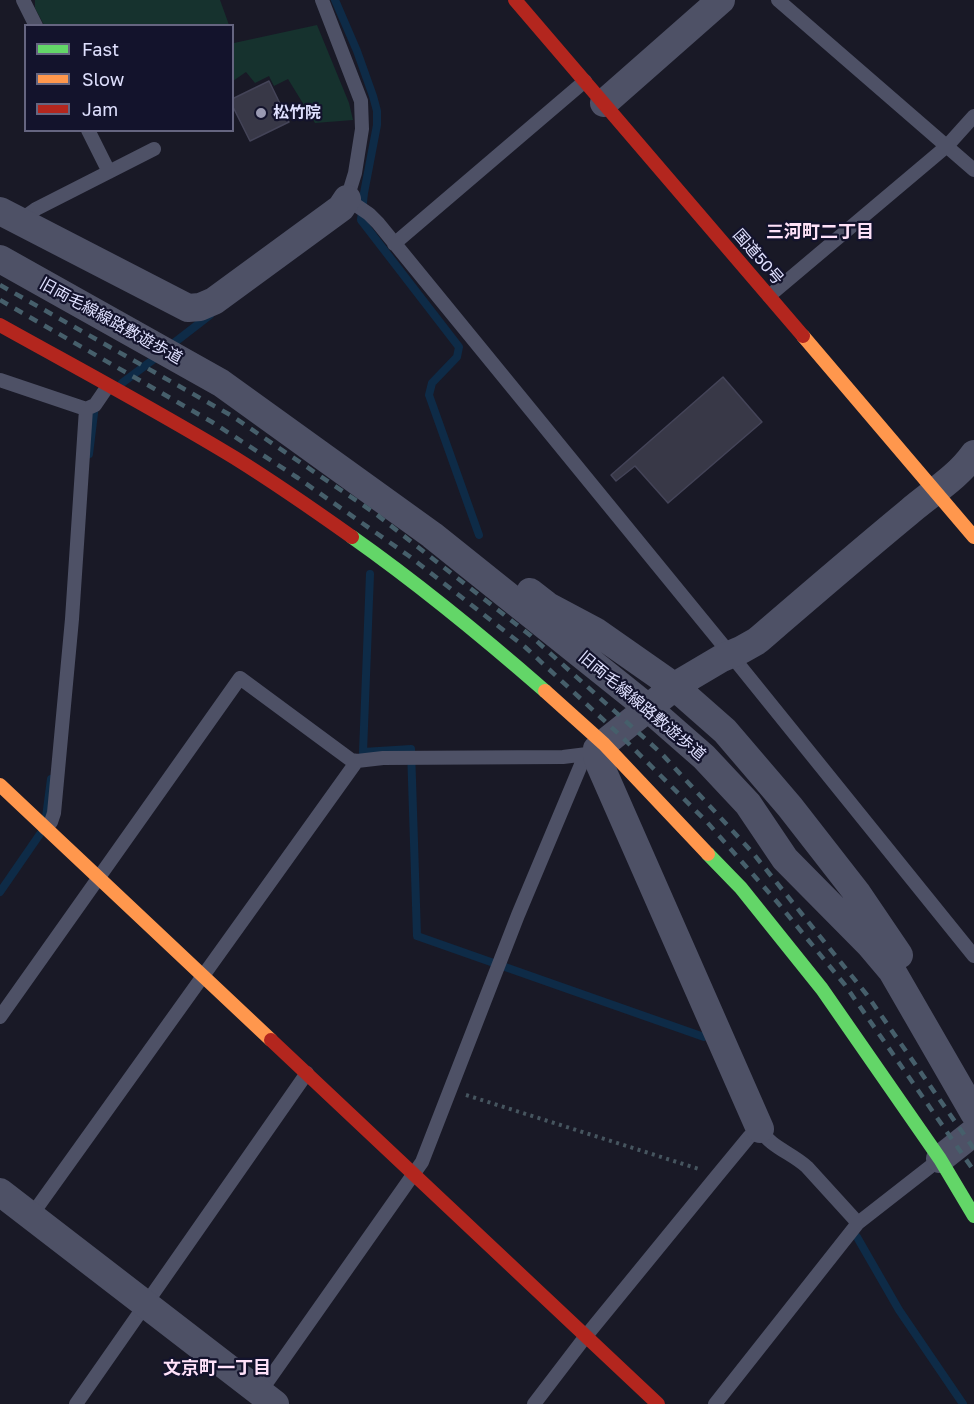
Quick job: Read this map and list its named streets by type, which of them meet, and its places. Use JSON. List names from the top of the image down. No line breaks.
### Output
{"streets":{"main road":["国道50号"],"street":["旧両毛線線路敷遊歩道"]},"districts":["三河町二丁目","文京町一丁目"],"places":["松竹院"],"legend":["Fast","Slow","Jam"]}
